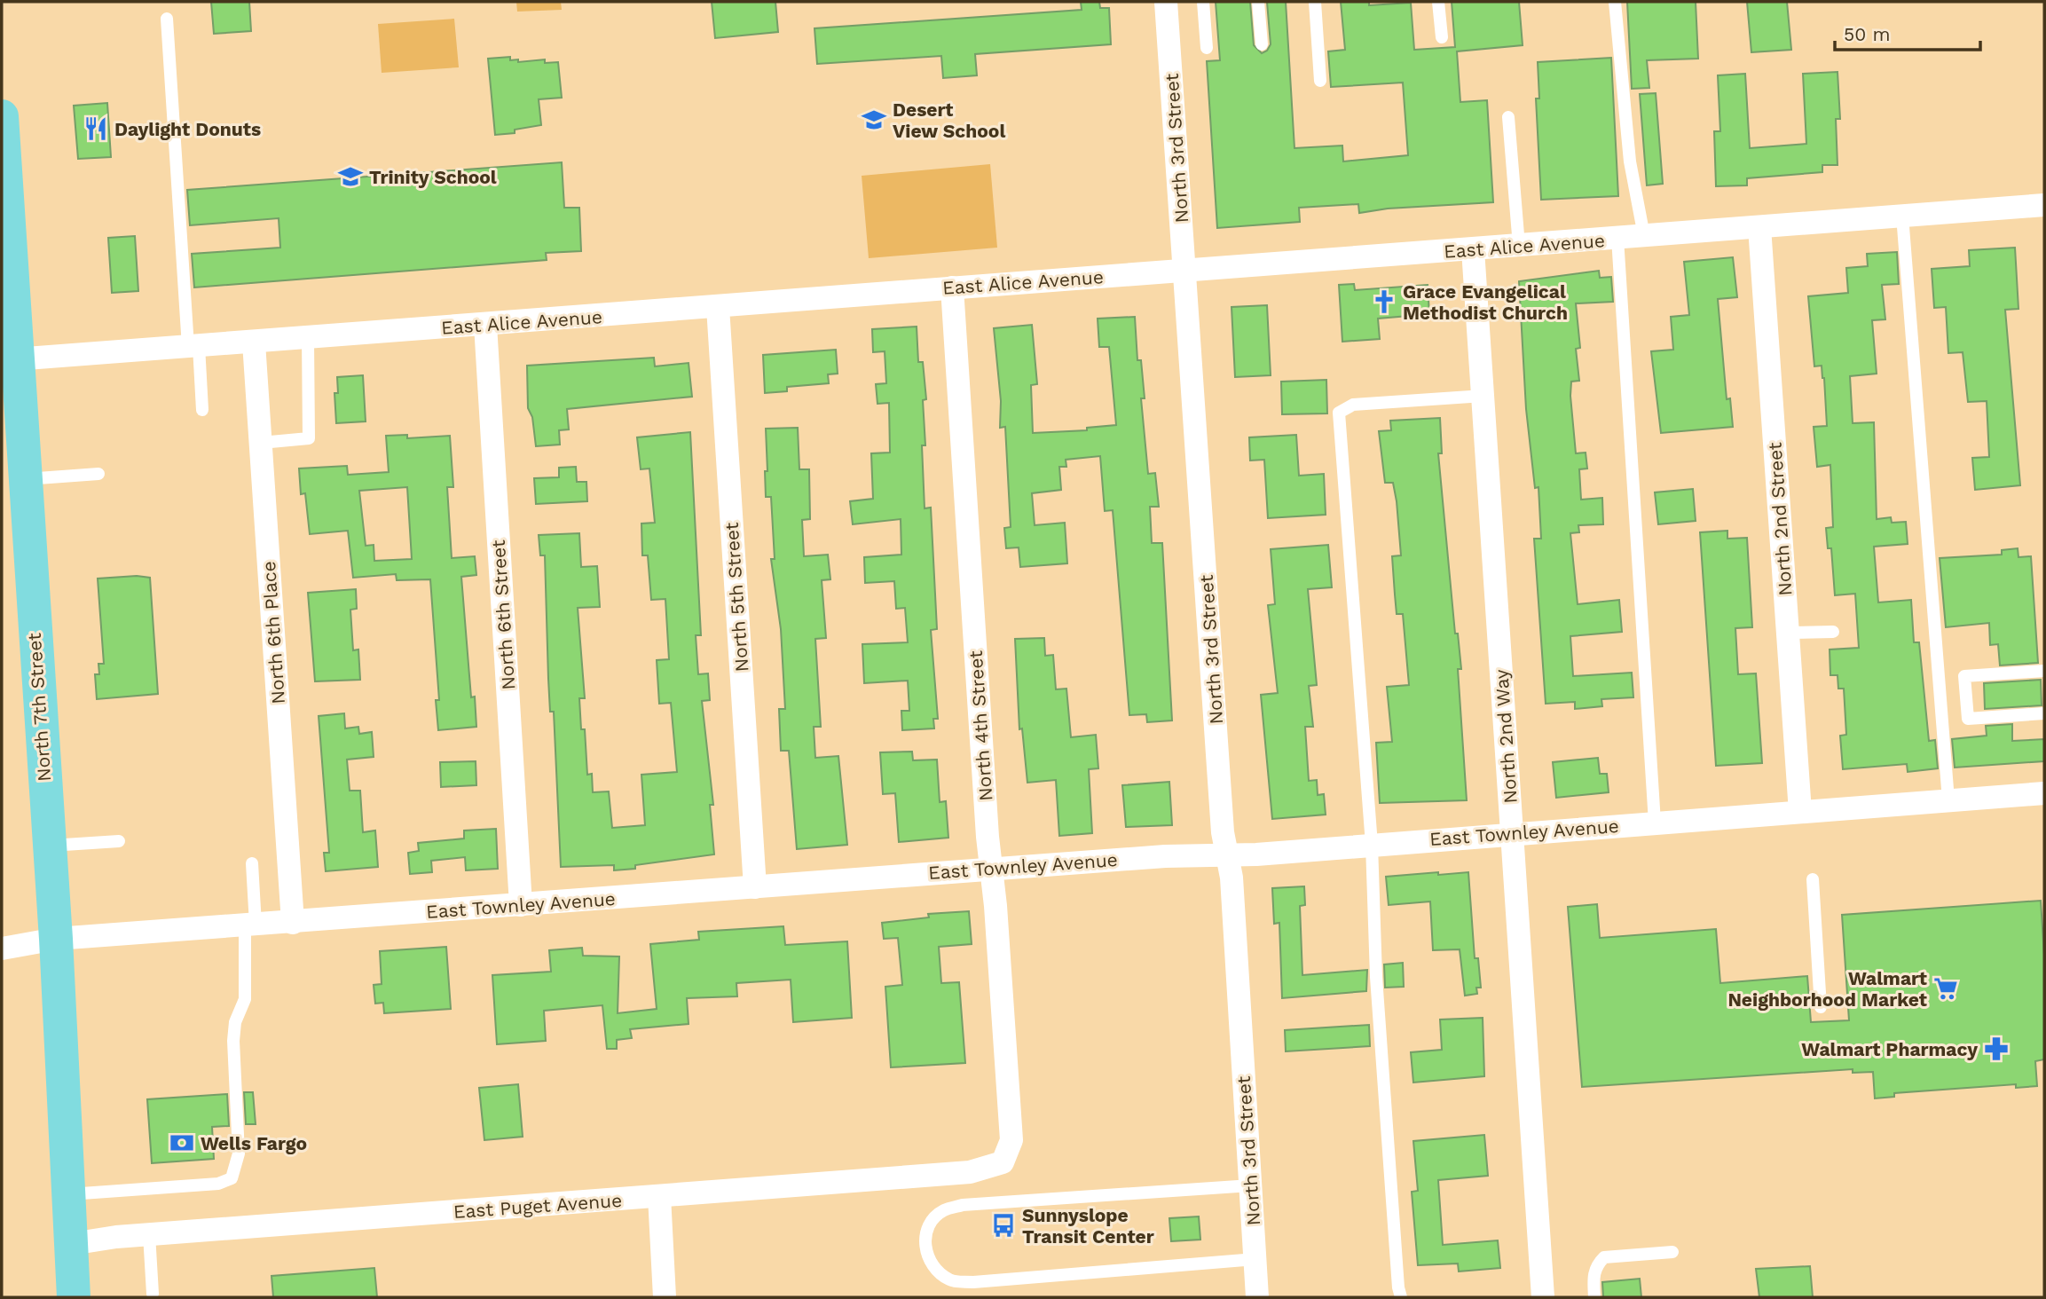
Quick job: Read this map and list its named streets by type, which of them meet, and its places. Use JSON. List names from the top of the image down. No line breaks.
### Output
{"streets":{"main road":["North 7th Street"],"street":["North 3rd Street","East Alice Avenue","North 2nd Street","North 5th Street","North 6th Street","North 6th Place","North 4th Street","North 2nd Way","East Townley Avenue","East Puget Avenue"]},"crossings":[["North 3rd Street","East Alice Avenue"],["North 3rd Street","East Townley Avenue"],["East Alice Avenue","North 2nd Street"],["East Alice Avenue","North 5th Street"],["East Alice Avenue","North 6th Street"],["East Alice Avenue","North 6th Place"],["East Alice Avenue","North 7th Street"],["East Alice Avenue","North 4th Street"],["East Alice Avenue","North 2nd Way"],["North 2nd Street","East Townley Avenue"],["North 5th Street","East Townley Avenue"],["North 6th Street","East Townley Avenue"],["North 6th Place","East Townley Avenue"],["North 7th Street","East Townley Avenue"],["North 7th Street","East Puget Avenue"],["North 4th Street","East Townley Avenue"],["North 4th Street","East Puget Avenue"],["North 2nd Way","East Townley Avenue"]],"places":{"school or university":["Desert View School","Trinity School"],"restaurant":["Daylight Donuts"],"church":["Grace Evangelical Methodist Church"],"supermarket":["Walmart Neighborhood Market"],"pharmacy":["Walmart Pharmacy"],"bank":["Wells Fargo"],"bus stop":["Sunnyslope Transit Center"]},"scale_bar":"50 m"}
